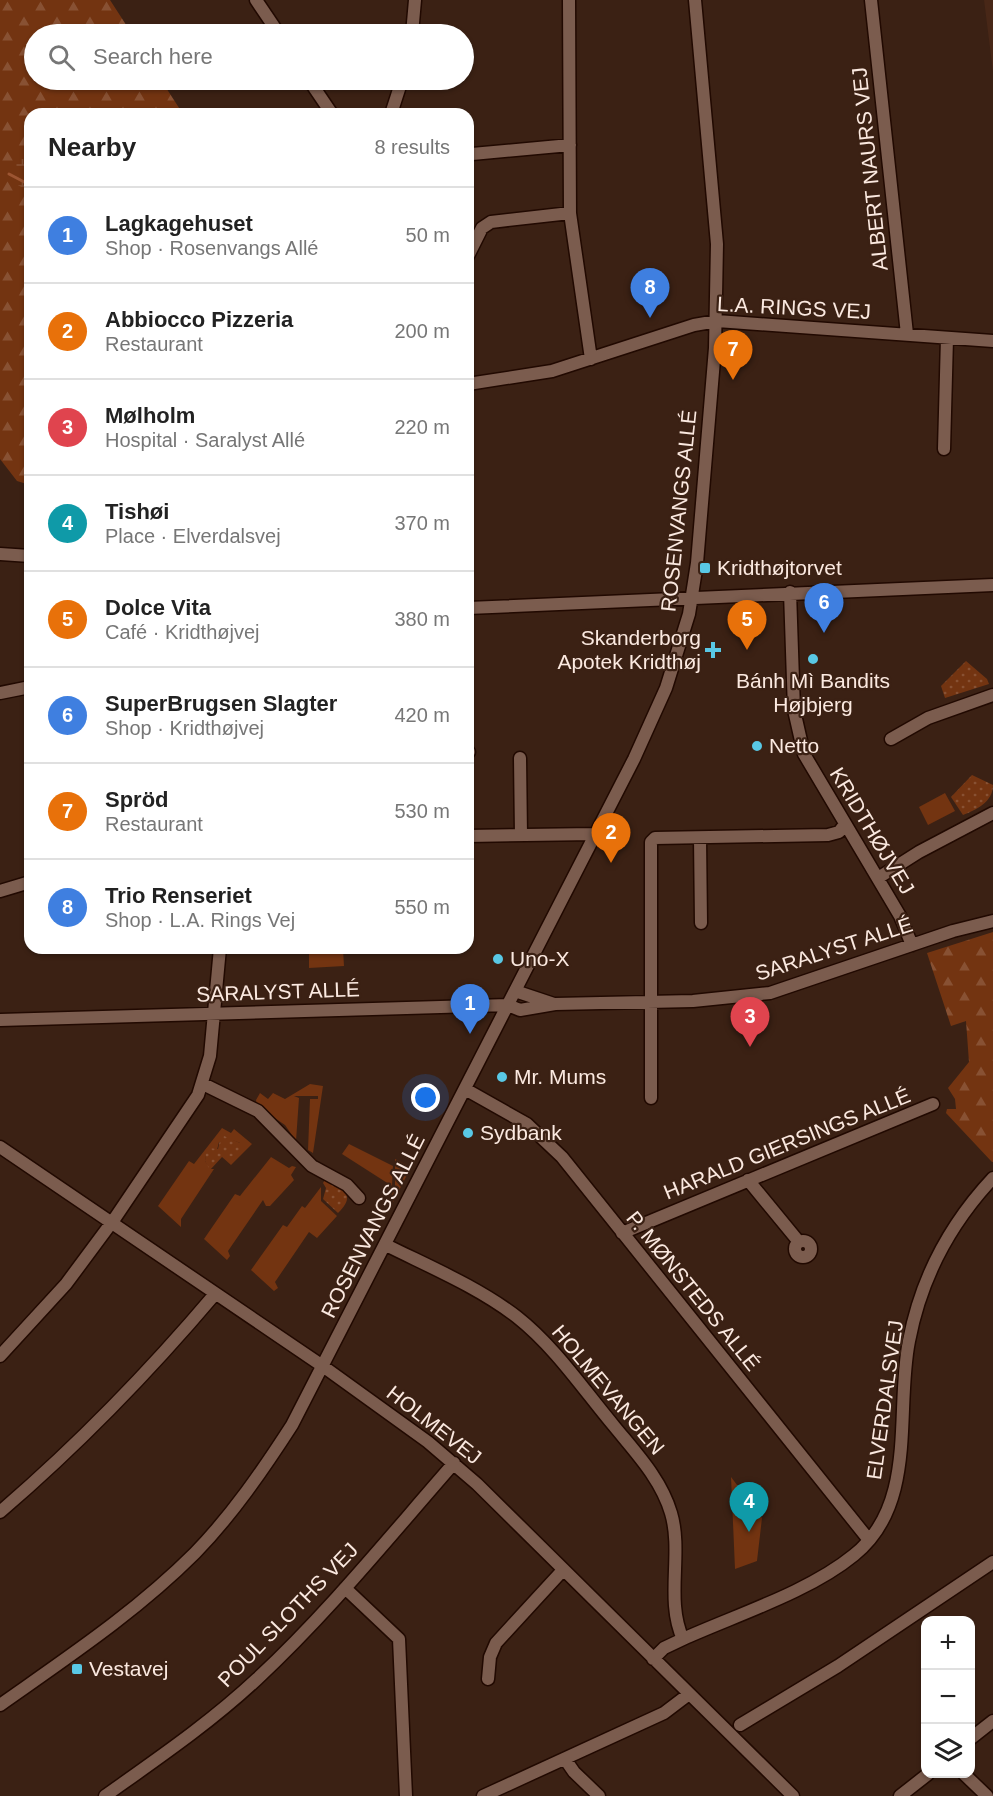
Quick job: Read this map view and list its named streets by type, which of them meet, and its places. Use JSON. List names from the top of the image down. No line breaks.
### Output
{"streets":{"street":["ALBERT NAURS VEJ","L.A. RINGS VEJ","ROSENVANGS ALLÉ","KRIDTHØJVEJ","SARALYST ALLÉ","HARALD GIERSINGS ALLÉ","P. MØNSTEDS ALLÉ","HOLMEVANGEN","ELVERDALSVEJ","HOLMEVEJ","POUL SLOTHS VEJ"]},"crossings":[["ALBERT NAURS VEJ","L.A. RINGS VEJ"],["L.A. RINGS VEJ","ROSENVANGS ALLÉ"],["ROSENVANGS ALLÉ","SARALYST ALLÉ"],["ROSENVANGS ALLÉ","P. MØNSTEDS ALLÉ"],["ROSENVANGS ALLÉ","HOLMEVANGEN"],["ROSENVANGS ALLÉ","HOLMEVEJ"],["KRIDTHØJVEJ","SARALYST ALLÉ"],["HARALD GIERSINGS ALLÉ","P. MØNSTEDS ALLÉ"],["P. MØNSTEDS ALLÉ","ELVERDALSVEJ"],["HOLMEVANGEN","ELVERDALSVEJ"],["ELVERDALSVEJ","HOLMEVEJ"],["HOLMEVEJ","POUL SLOTHS VEJ"]],"places":{"transit":["Kridthøjtorvet","Vestavej"],"health":["Skanderborg Apotek Kridthøj"],"other":["Bánh Mì Bandits Højbjerg","Netto","Uno-X","Mr. Mums","Sydbank"]},"page":{"search":"Search here","heading":["Nearby","8 results"],"list":[{"mark":"1","name":"Lagkagehuset","note":"Shop · Rosenvangs Allé","value":"50 m"},{"mark":"2","name":"Abbiocco Pizzeria","note":"Restaurant","value":"200 m"},{"mark":"3","name":"Mølholm","note":"Hospital · Saralyst Allé","value":"220 m"},{"mark":"4","name":"Tishøi","note":"Place · Elverdalsvej","value":"370 m"},{"mark":"5","name":"Dolce Vita","note":"Café · Kridthøjvej","value":"380 m"},{"mark":"6","name":"SuperBrugsen Slagter","note":"Shop · Kridthøjvej","value":"420 m"},{"mark":"7","name":"Spröd","note":"Restaurant","value":"530 m"},{"mark":"8","name":"Trio Renseriet","note":"Shop · L.A. Rings Vej","value":"550 m"}],"pins":["8","7","6","5","2","1","3","4"],"map_buttons":["+","−"]}}
